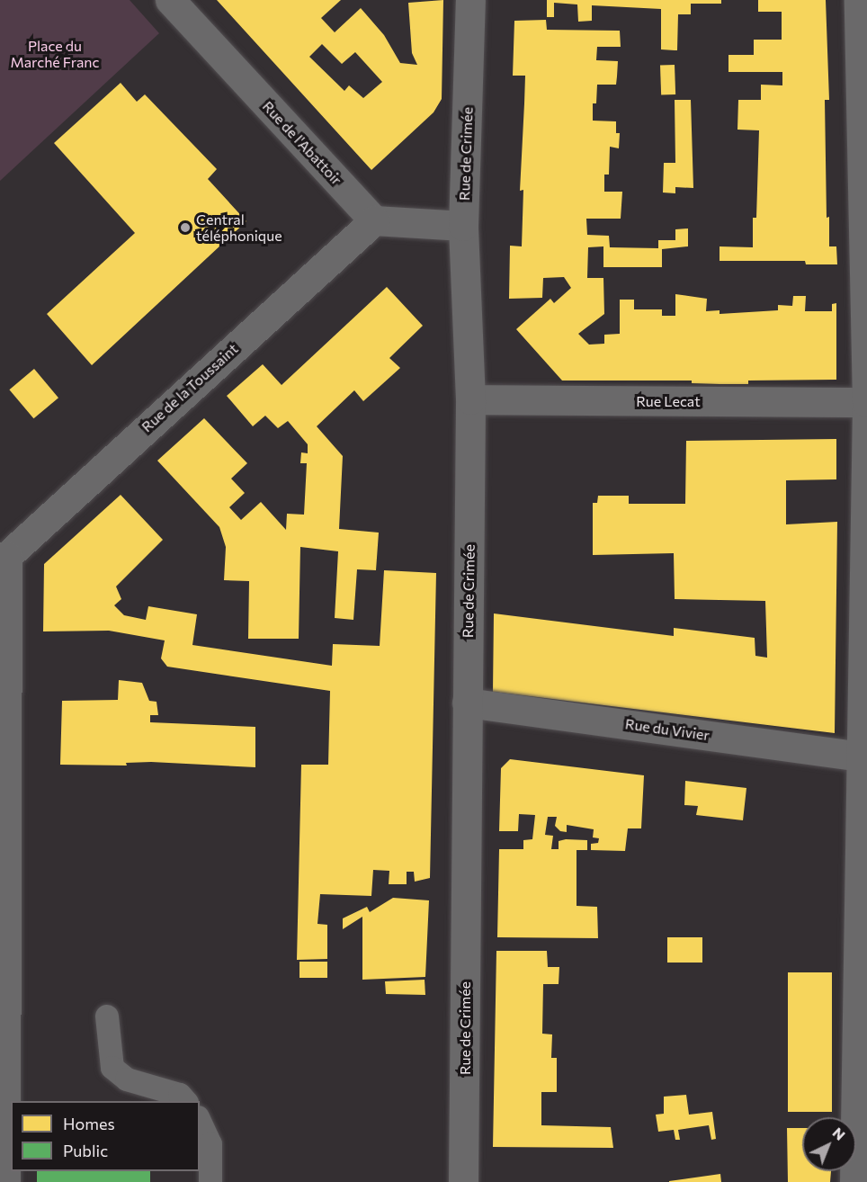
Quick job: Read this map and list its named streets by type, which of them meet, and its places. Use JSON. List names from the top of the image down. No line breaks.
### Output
{"streets":{"street":["Rue de l'Abattoir","Rue de Crimée","Rue de la Toussaint","Rue Lecat","Rue du Vivier"]},"crossings":[["Rue de l'Abattoir","Rue de la Toussaint"],["Rue de Crimée","Rue Lecat"],["Rue de Crimée","Rue du Vivier"]],"parks":["Place du Marché Franc"],"places":["Central téléphonique"],"legend":["Homes","Public"],"north":"top right"}
